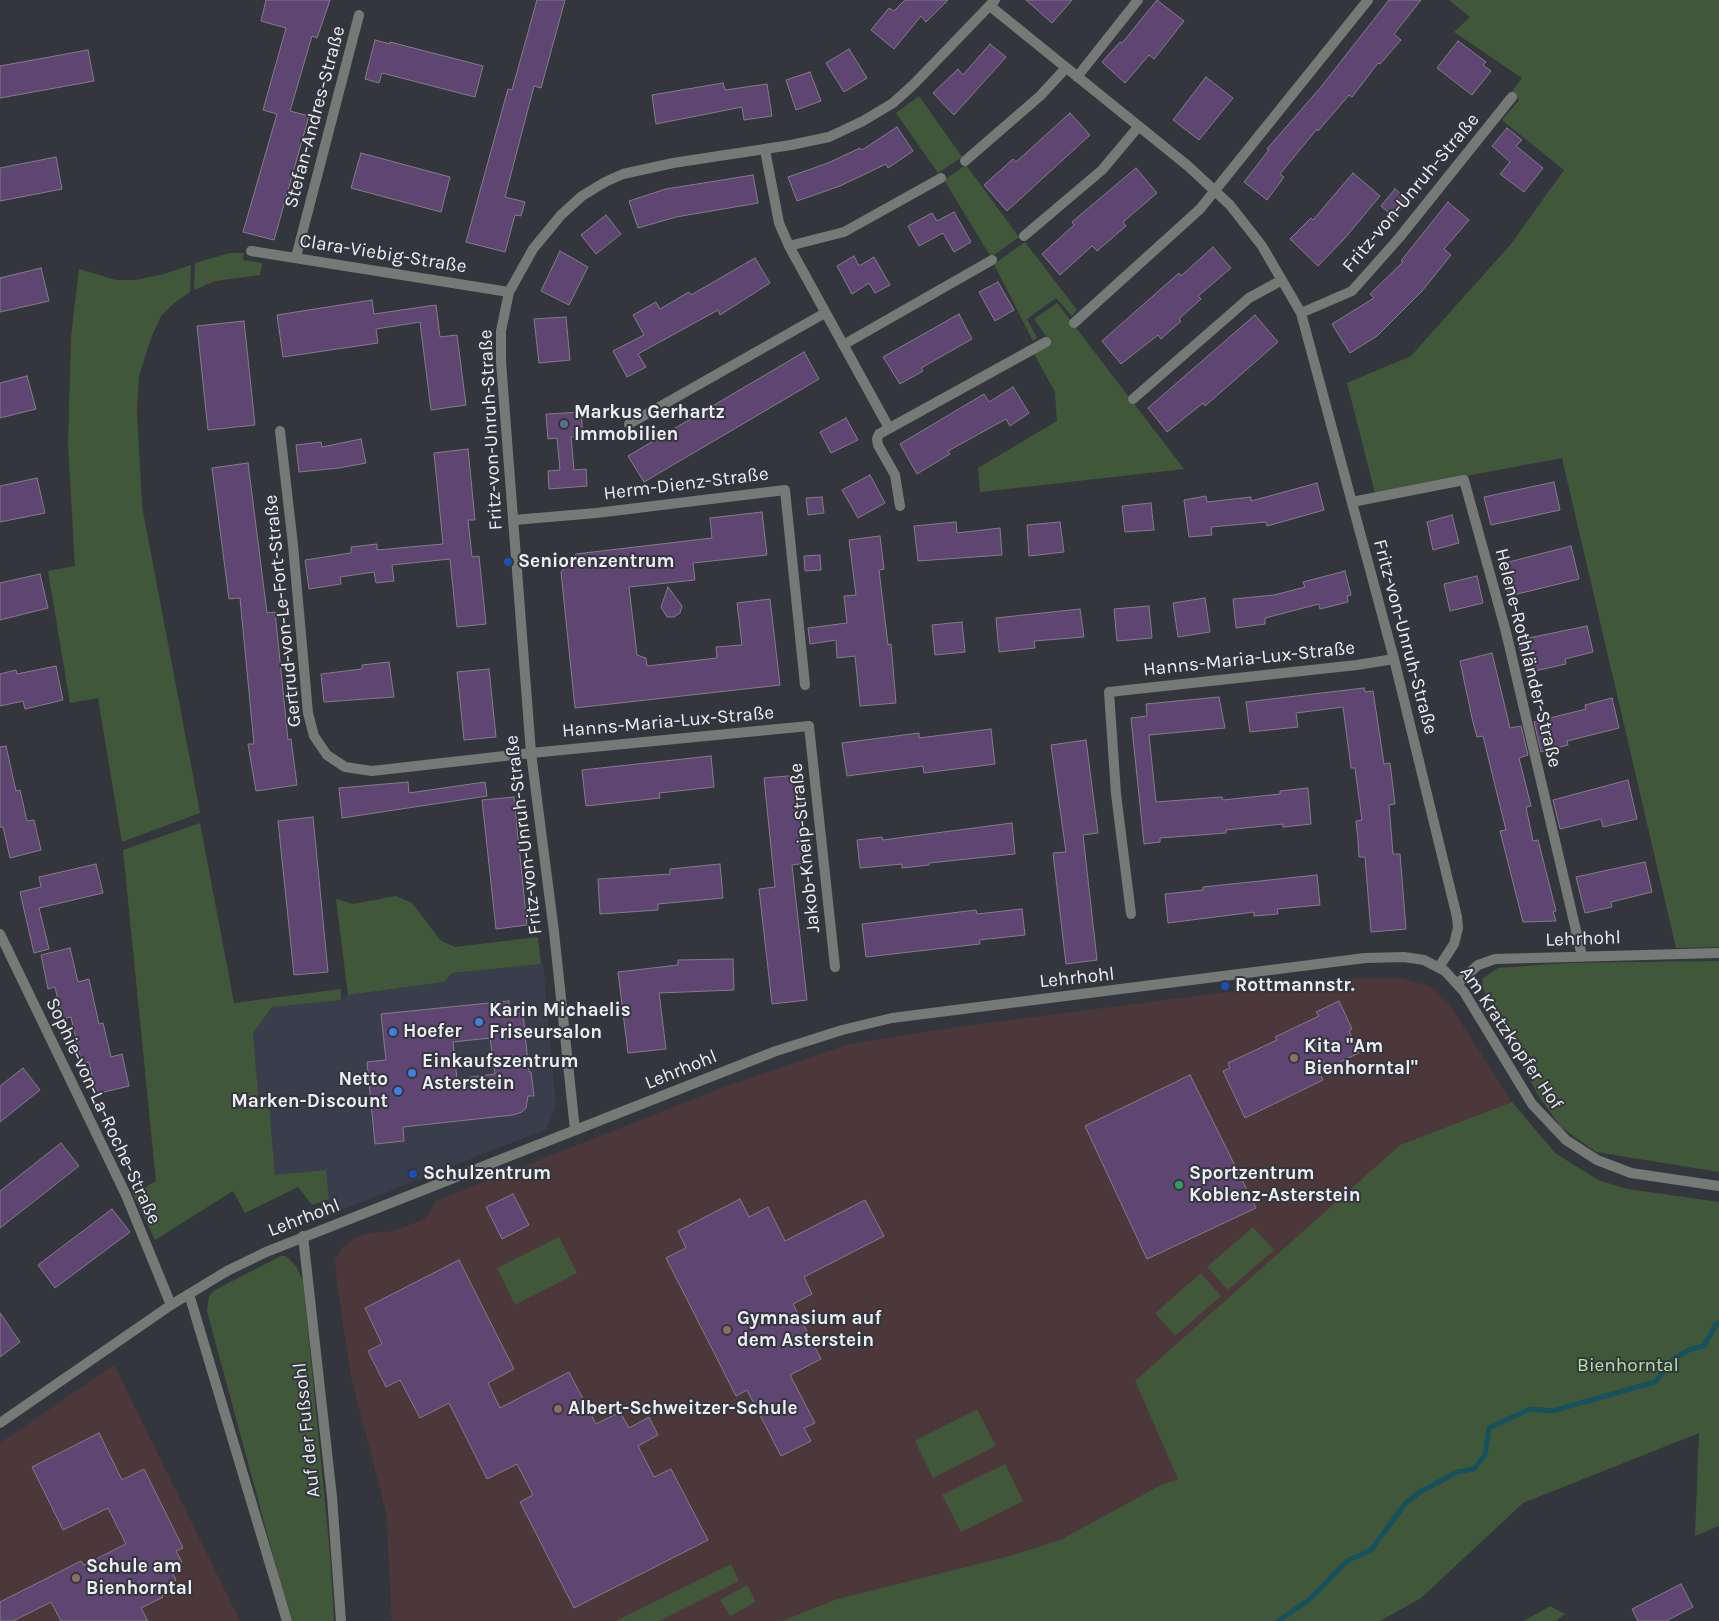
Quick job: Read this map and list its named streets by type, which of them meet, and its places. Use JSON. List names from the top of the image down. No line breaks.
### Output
{"streets":{"street":["Stefan-Andres-Straße","Fritz-von-Unruh-Straße","Clara-Viebig-Straße","Herm-Dienz-Straße","Gertrud-von-Le-Fort-Straße","Helene-Rothländer-Straße","Hanns-Maria-Lux-Straße","Jakob-Kneip-Straße","Lehrhohl","Am Kratzkopfer Hof","Sophie-von-La-Roche-Straße","Auf der Fußsohl"]},"crossings":[["Stefan-Andres-Straße","Clara-Viebig-Straße"],["Fritz-von-Unruh-Straße","Clara-Viebig-Straße"],["Fritz-von-Unruh-Straße","Herm-Dienz-Straße"],["Fritz-von-Unruh-Straße","Gertrud-von-Le-Fort-Straße"],["Fritz-von-Unruh-Straße","Helene-Rothländer-Straße"],["Fritz-von-Unruh-Straße","Hanns-Maria-Lux-Straße"],["Fritz-von-Unruh-Straße","Lehrhohl"],["Fritz-von-Unruh-Straße","Am Kratzkopfer Hof"],["Gertrud-von-Le-Fort-Straße","Hanns-Maria-Lux-Straße"],["Helene-Rothländer-Straße","Lehrhohl"],["Hanns-Maria-Lux-Straße","Jakob-Kneip-Straße"],["Lehrhohl","Am Kratzkopfer Hof"],["Lehrhohl","Sophie-von-La-Roche-Straße"],["Lehrhohl","Auf der Fußsohl"]],"parks":["Bienhorntal"],"places":["Markus Gerhartz Immobilien","Seniorenzentrum","Rottmannstr.","Karin Michaelis Friseursalon","Hoefer","Kita \"Am Bienhorntal\"","Einkaufszentrum Asterstein","Netto Marken-Discount","Schulzentrum","Sportzentrum Koblenz-Asterstein","Gymnasium auf dem Asterstein","Albert-Schweitzer-Schule","Schule am Bienhorntal"]}
